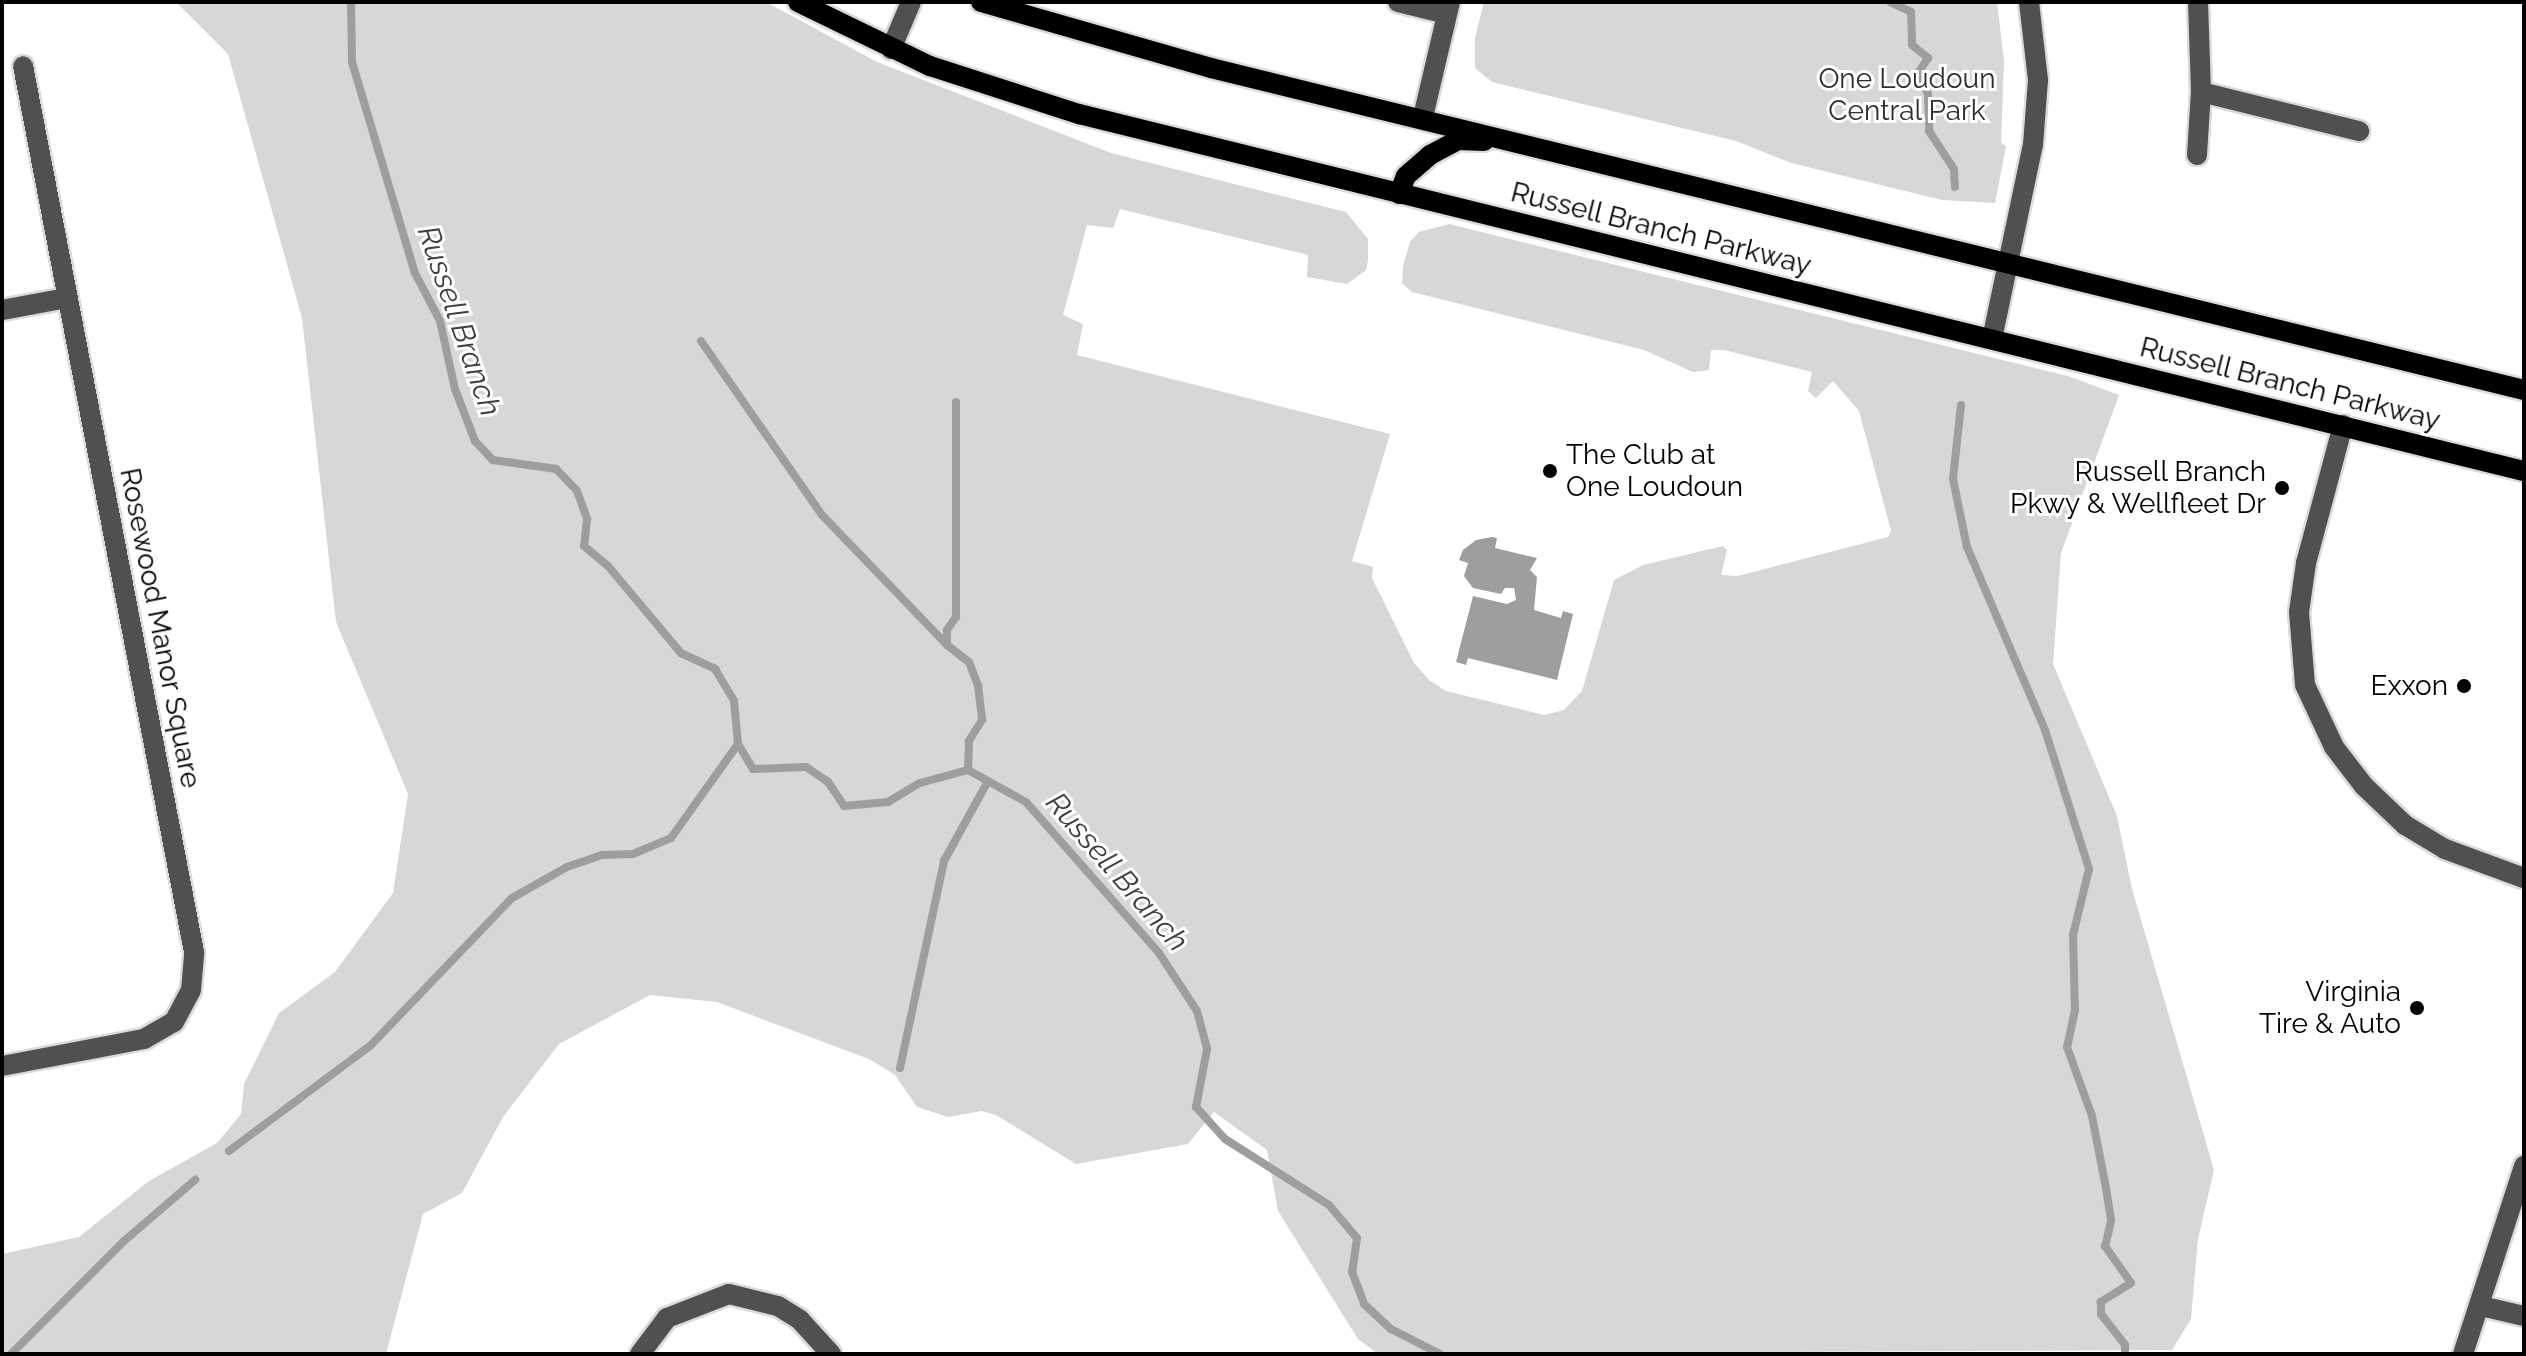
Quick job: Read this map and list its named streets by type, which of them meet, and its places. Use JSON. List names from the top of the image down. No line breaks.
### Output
{"streets":{"main road":["Russell Branch Parkway"],"street":["Rosewood Manor Square"]},"water":["Russell Branch"],"parks":["One Loudoun Central Park"],"places":["The Club at One Loudoun","Russell Branch Pkwy & Wellfleet Dr","Exxon","Virginia Tire & Auto"]}
